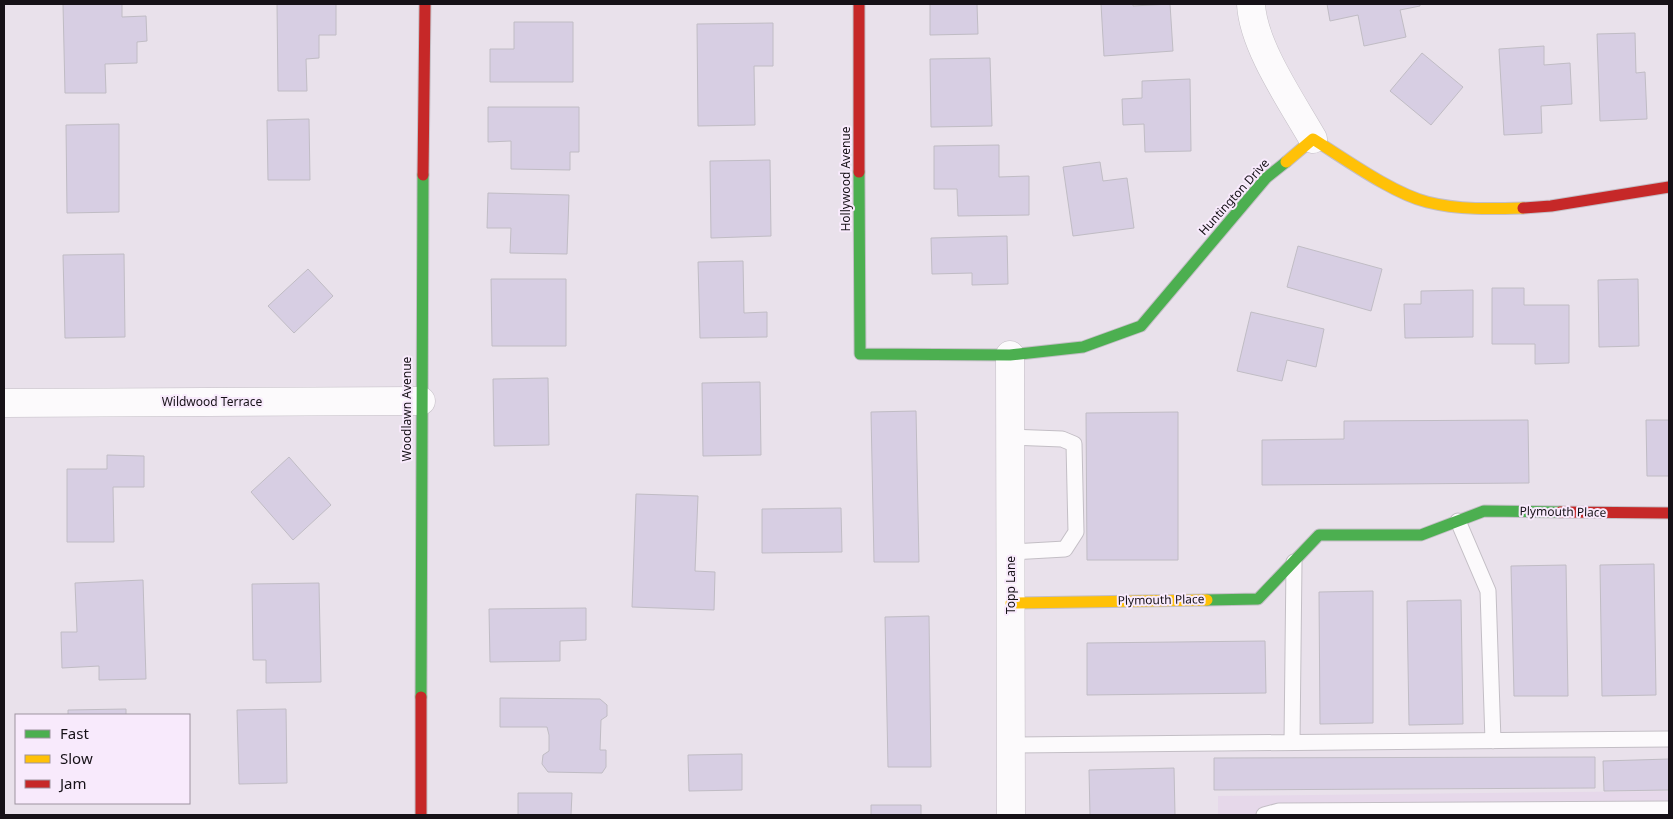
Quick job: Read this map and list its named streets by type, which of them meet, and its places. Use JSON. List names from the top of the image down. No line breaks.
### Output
{"streets":{"street":["Hollywood Avenue","Huntington Drive","Wildwood Terrace","Woodlawn Avenue","Plymouth Place","Topp Lane"]},"crossings":[["Hollywood Avenue","Huntington Drive"],["Huntington Drive","Topp Lane"],["Wildwood Terrace","Woodlawn Avenue"],["Plymouth Place","Topp Lane"]],"legend":["Fast","Slow","Jam"]}
